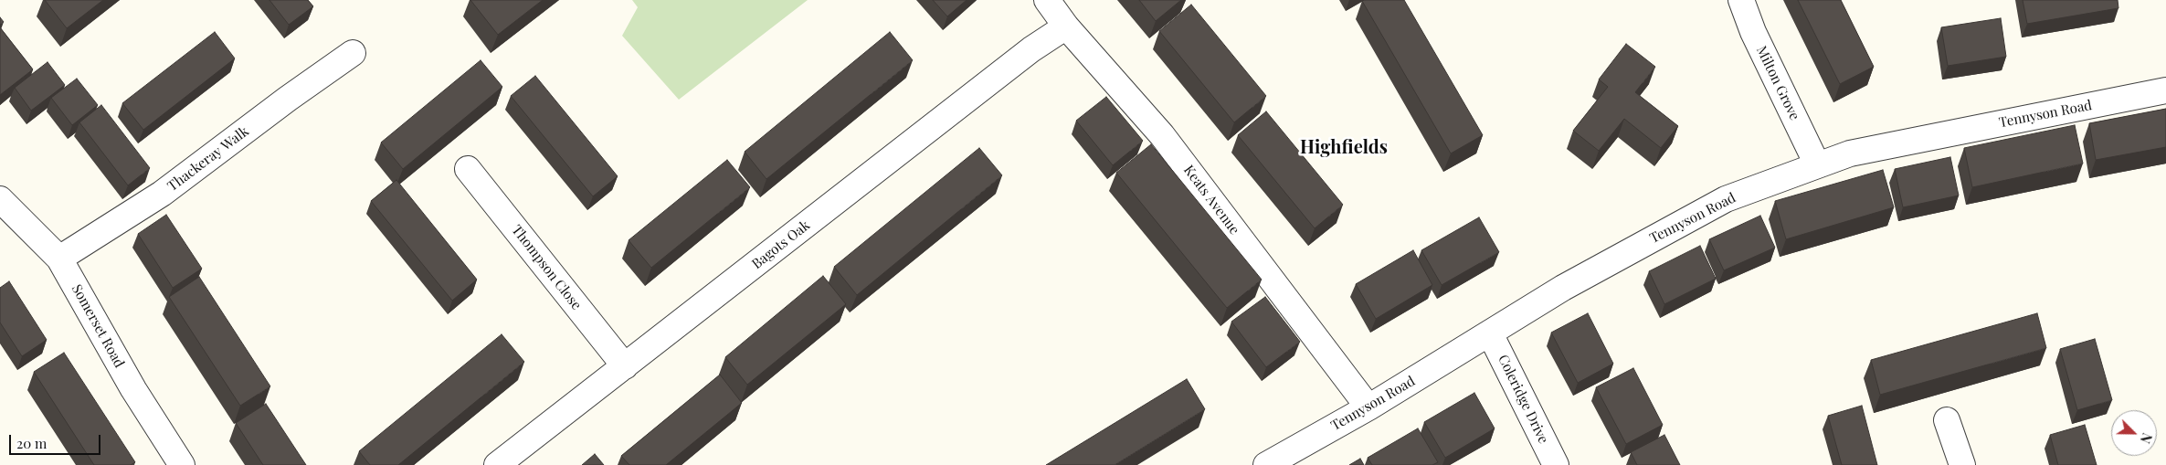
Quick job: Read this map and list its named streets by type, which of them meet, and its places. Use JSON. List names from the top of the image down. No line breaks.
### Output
{"streets":{"street":["Milton Grove","Tennyson Road","Thackeray Walk","Keats Avenue","Bagots Oak","Thompson Close","Somerset Road","Coleridge Drive"]},"crossings":[["Milton Grove","Tennyson Road"],["Tennyson Road","Keats Avenue"],["Tennyson Road","Coleridge Drive"],["Thackeray Walk","Somerset Road"],["Keats Avenue","Bagots Oak"],["Bagots Oak","Thompson Close"]],"districts":["Highfields"],"scale_bar":"20 m","north":"bottom right"}
